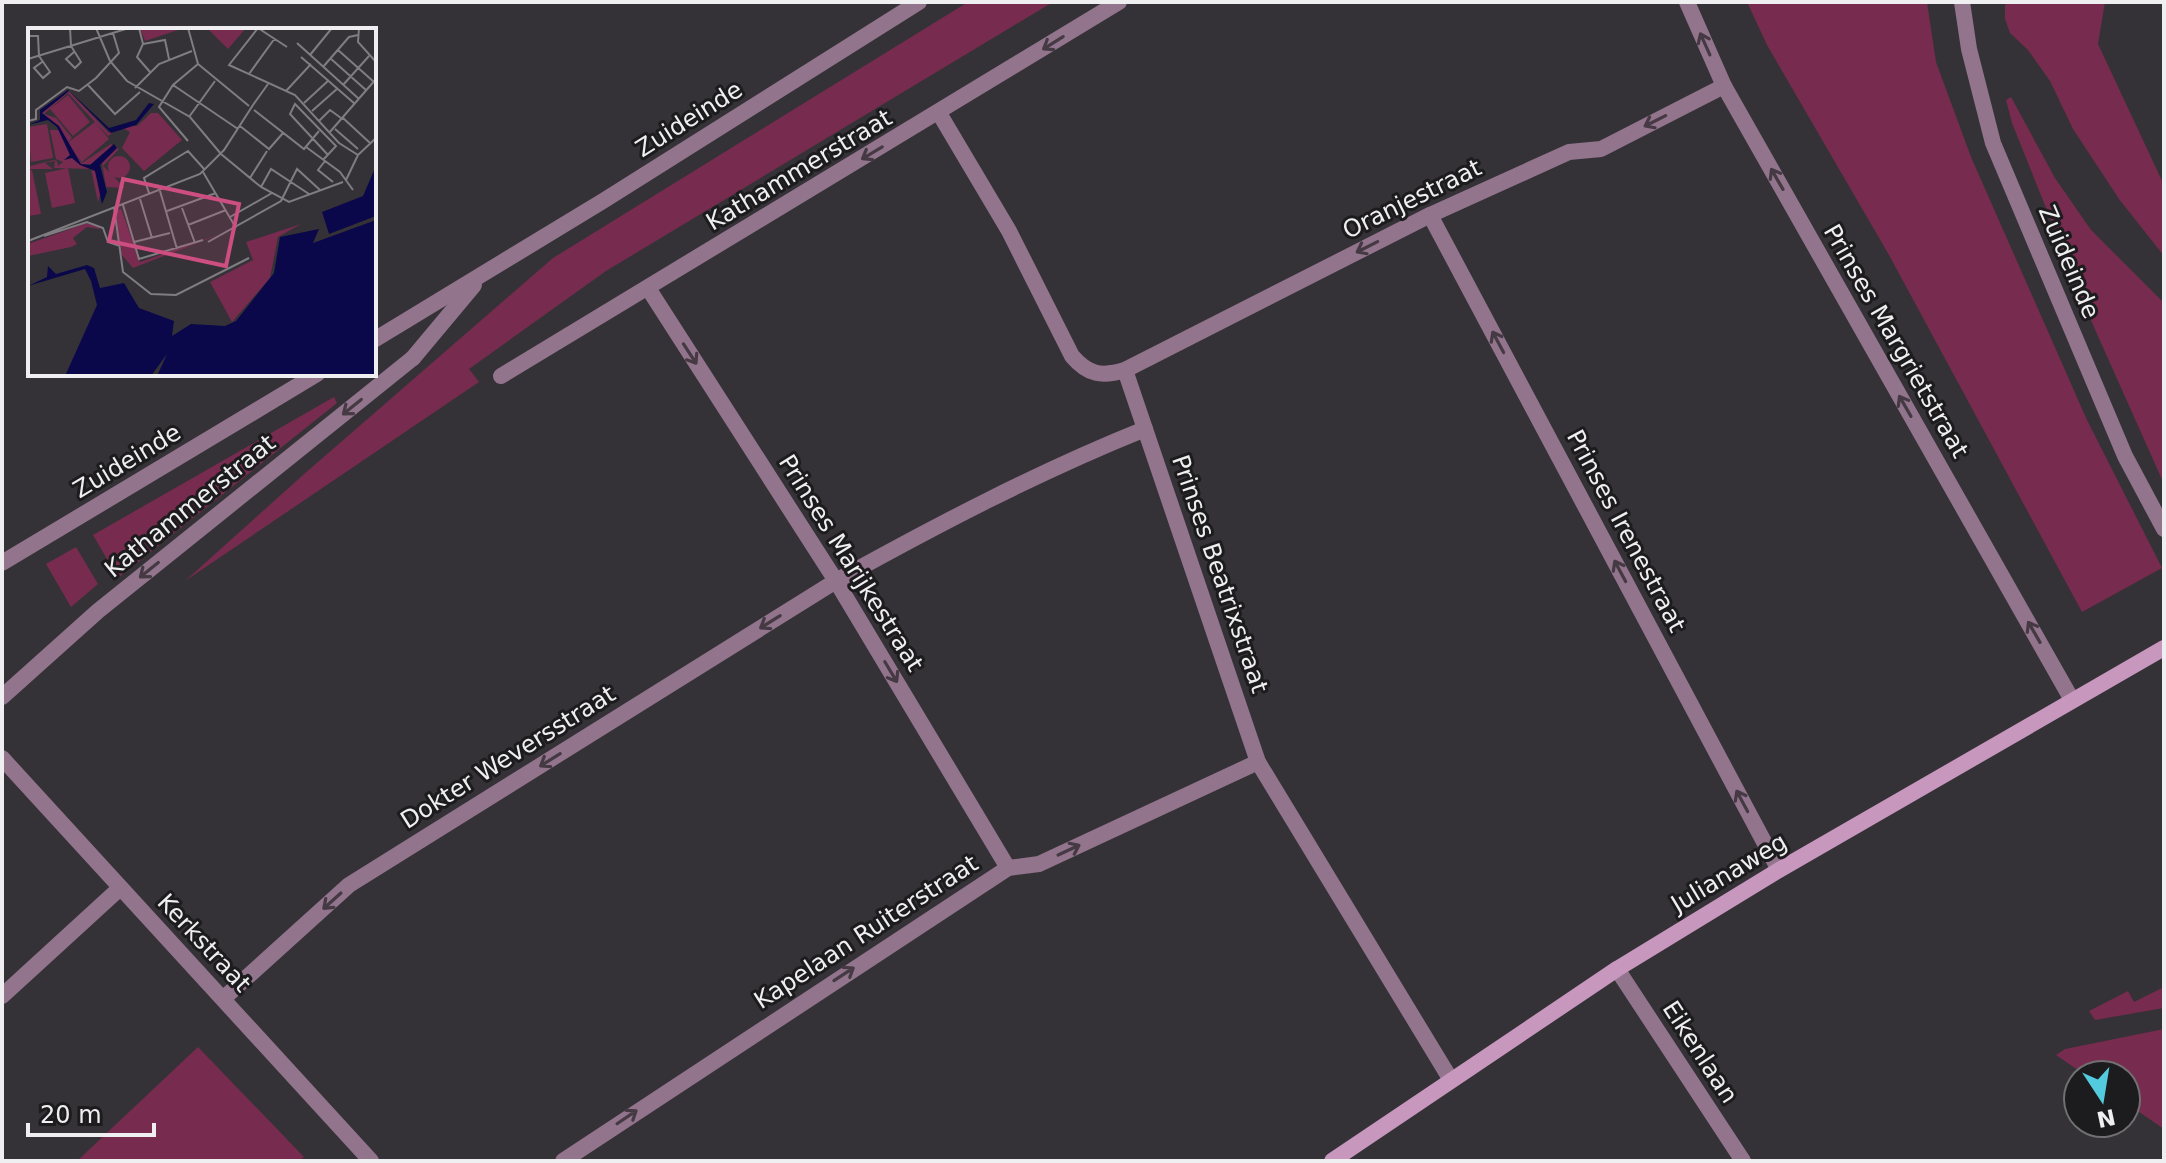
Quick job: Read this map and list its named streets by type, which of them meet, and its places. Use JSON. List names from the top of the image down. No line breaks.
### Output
{"streets":{"main road":["Julianaweg"],"street":["Zuideinde","Kathammerstraat","Oranjestraat","Prinses Margrietstraat","Prinses Irenestraat","Prinses Marijkestraat","Prinses Beatrixstraat","Dokter Weversstraat","Kapelaan Ruiterstraat","Kerkstraat","Eikenlaan"]},"crossings":[["Zuideinde","Kathammerstraat"],["Kathammerstraat","Prinses Marijkestraat"],["Oranjestraat","Prinses Margrietstraat"],["Oranjestraat","Prinses Irenestraat"],["Oranjestraat","Prinses Beatrixstraat"],["Prinses Margrietstraat","Julianaweg"],["Prinses Irenestraat","Julianaweg"],["Prinses Marijkestraat","Dokter Weversstraat"],["Prinses Marijkestraat","Kapelaan Ruiterstraat"],["Prinses Beatrixstraat","Dokter Weversstraat"],["Prinses Beatrixstraat","Julianaweg"],["Prinses Beatrixstraat","Kapelaan Ruiterstraat"],["Dokter Weversstraat","Kerkstraat"],["Julianaweg","Eikenlaan"]],"one_way":["Kathammerstraat","Oranjestraat","Prinses Margrietstraat","Prinses Irenestraat","Prinses Marijkestraat","Dokter Weversstraat","Kapelaan Ruiterstraat"],"scale_bar":"20 m","north":"bottom"}
